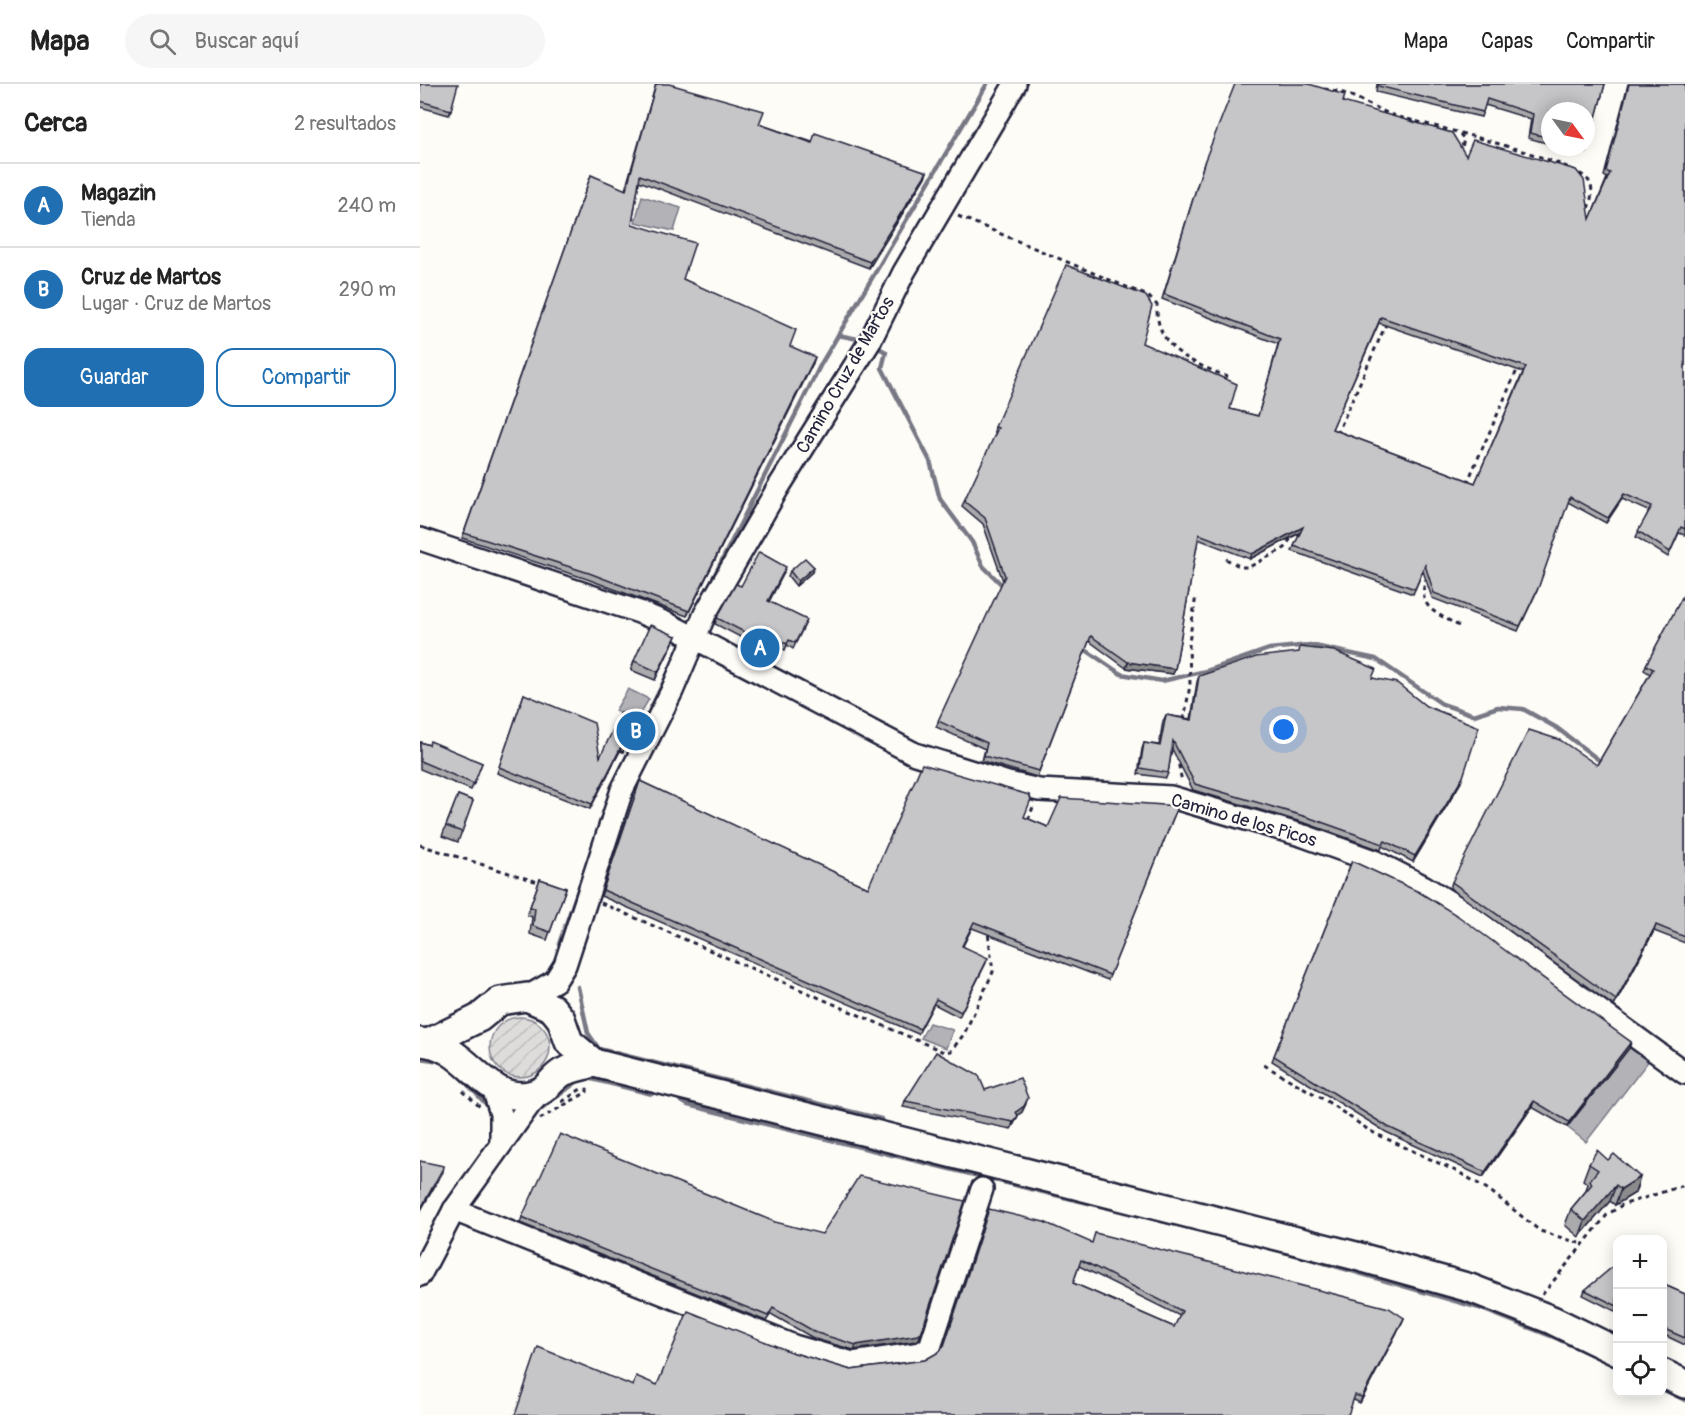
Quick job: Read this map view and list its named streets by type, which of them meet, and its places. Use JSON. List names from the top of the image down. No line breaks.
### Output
{"streets":{"street":["Camino Cruz de Martos","Camino de los Picos"]},"crossings":[["Camino Cruz de Martos","Camino de los Picos"]],"north":"bottom right","page":{"header":"Mapa","search":"Buscar aquí","nav":["Mapa","Capas","Compartir"],"heading":["Cerca","2 resultados"],"list":[{"mark":"A","name":"Magazin","note":"Tienda","value":"240 m"},{"mark":"B","name":"Cruz de Martos","note":"Lugar · Cruz de Martos","value":"290 m"}],"buttons":["Guardar","Compartir"],"pins":["A","B"],"map_buttons":["+","−"]}}
